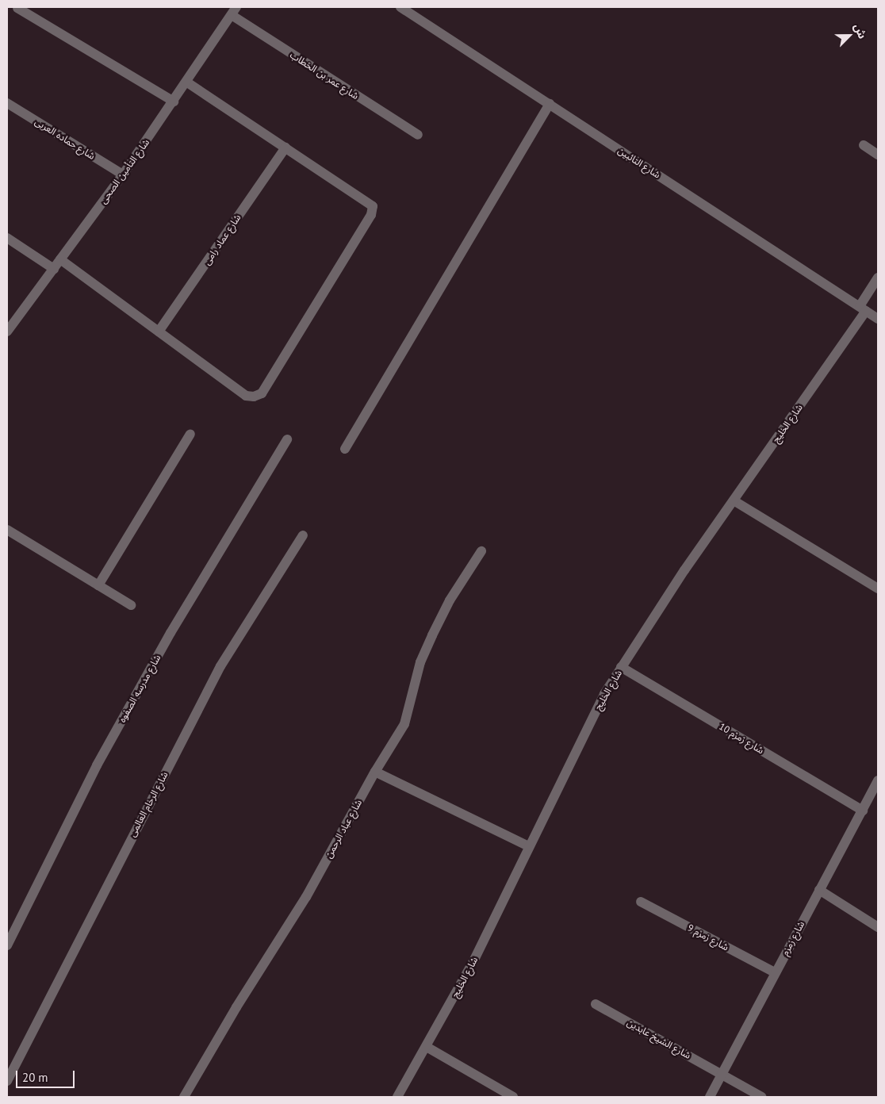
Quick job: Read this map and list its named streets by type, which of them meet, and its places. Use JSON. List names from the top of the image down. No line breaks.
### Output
{"streets":{"street":["شارع عمر بن الخطاب","شارع حماده العربى","شارع التائبين","شارع التأمين الصحى","شارع عماد رامى","شارع الخليج","شارع مدرسه الصفوه","شارع زمزم 10","شارع الرخام العالمى","شارع عباد الرحمن","شارع زمزم 9","شارع زمزم","شارع الشيخ عابدين"]},"crossings":[["شارع عمر بن الخطاب","شارع التأمين الصحى"],["شارع حماده العربى","شارع التأمين الصحى"],["شارع التائبين","شارع الخليج"],["شارع الخليج","شارع زمزم 10"],["شارع زمزم 10","شارع زمزم"],["شارع زمزم 9","شارع زمزم"],["شارع زمزم","شارع الشيخ عابدين"]],"scale_bar":"20 m","north":"top right"}
